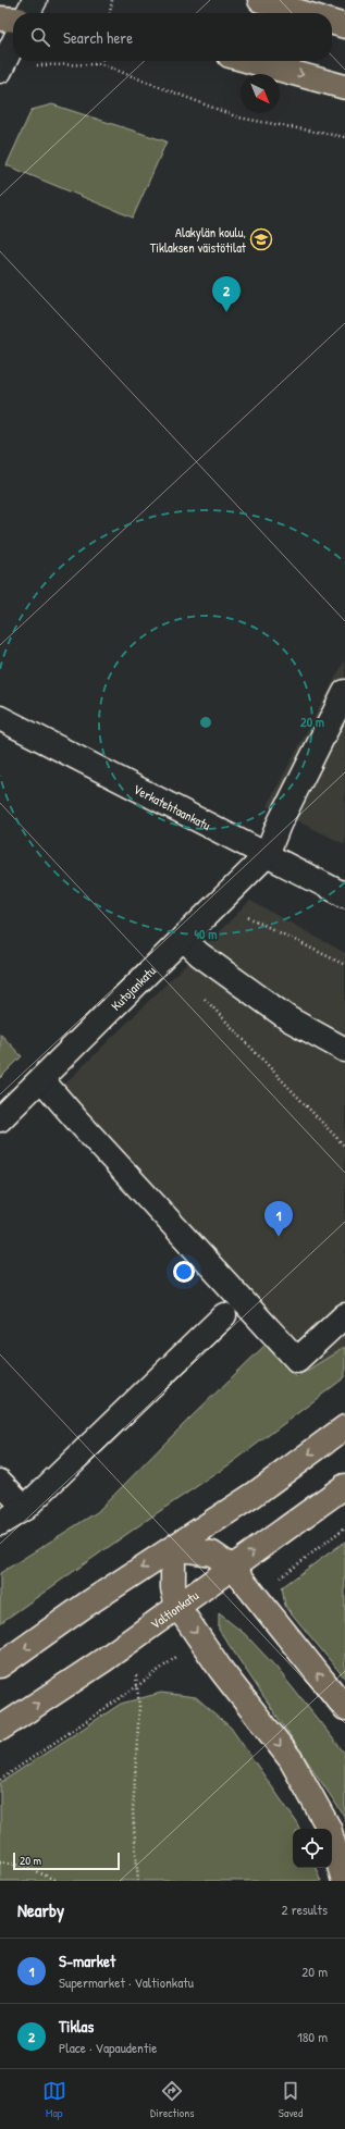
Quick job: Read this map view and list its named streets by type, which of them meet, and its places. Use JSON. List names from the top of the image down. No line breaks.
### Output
{"streets":{"main road":["Valtionkatu"],"street":["Verkatehtaankatu","Kutojankatu"]},"crossings":[["Verkatehtaankatu","Kutojankatu"]],"places":{"school or university":["Alakylän koulu, Tiklaksen väistötilat"]},"scale_bar":"20 m","north":"bottom right","page":{"search":"Search here","pins":["2","1"],"scale":"20 m","heading":["Nearby","2 results"],"list":[{"mark":"1","name":"S-market","note":"Supermarket · Valtionkatu","value":"20 m"},{"mark":"2","name":"Tiklas","note":"Place · Vapaudentie","value":"180 m"}],"nav":["Map","Directions","Saved"]},"rings":["20 m","40 m"]}
